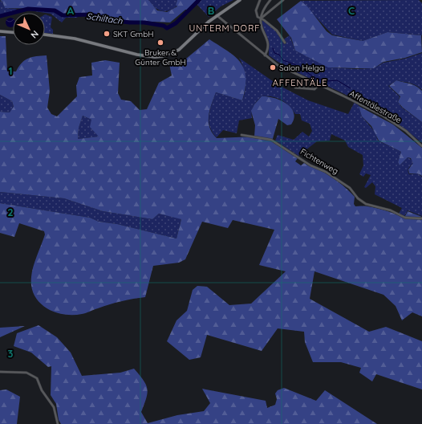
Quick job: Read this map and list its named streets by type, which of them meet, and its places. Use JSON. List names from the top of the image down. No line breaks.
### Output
{"streets":{"street":["Affentälestraße","Fichtenweg"]},"districts":["UNTERM DORF","AFFENTÄLE"],"water":["Schiltach"],"places":["SKT GmbH","Bruker & Günter GmbH","Salon Helga"],"north":"bottom right","grid":{"columns":["A","B","C"],"rows":["1","2","3"]}}
